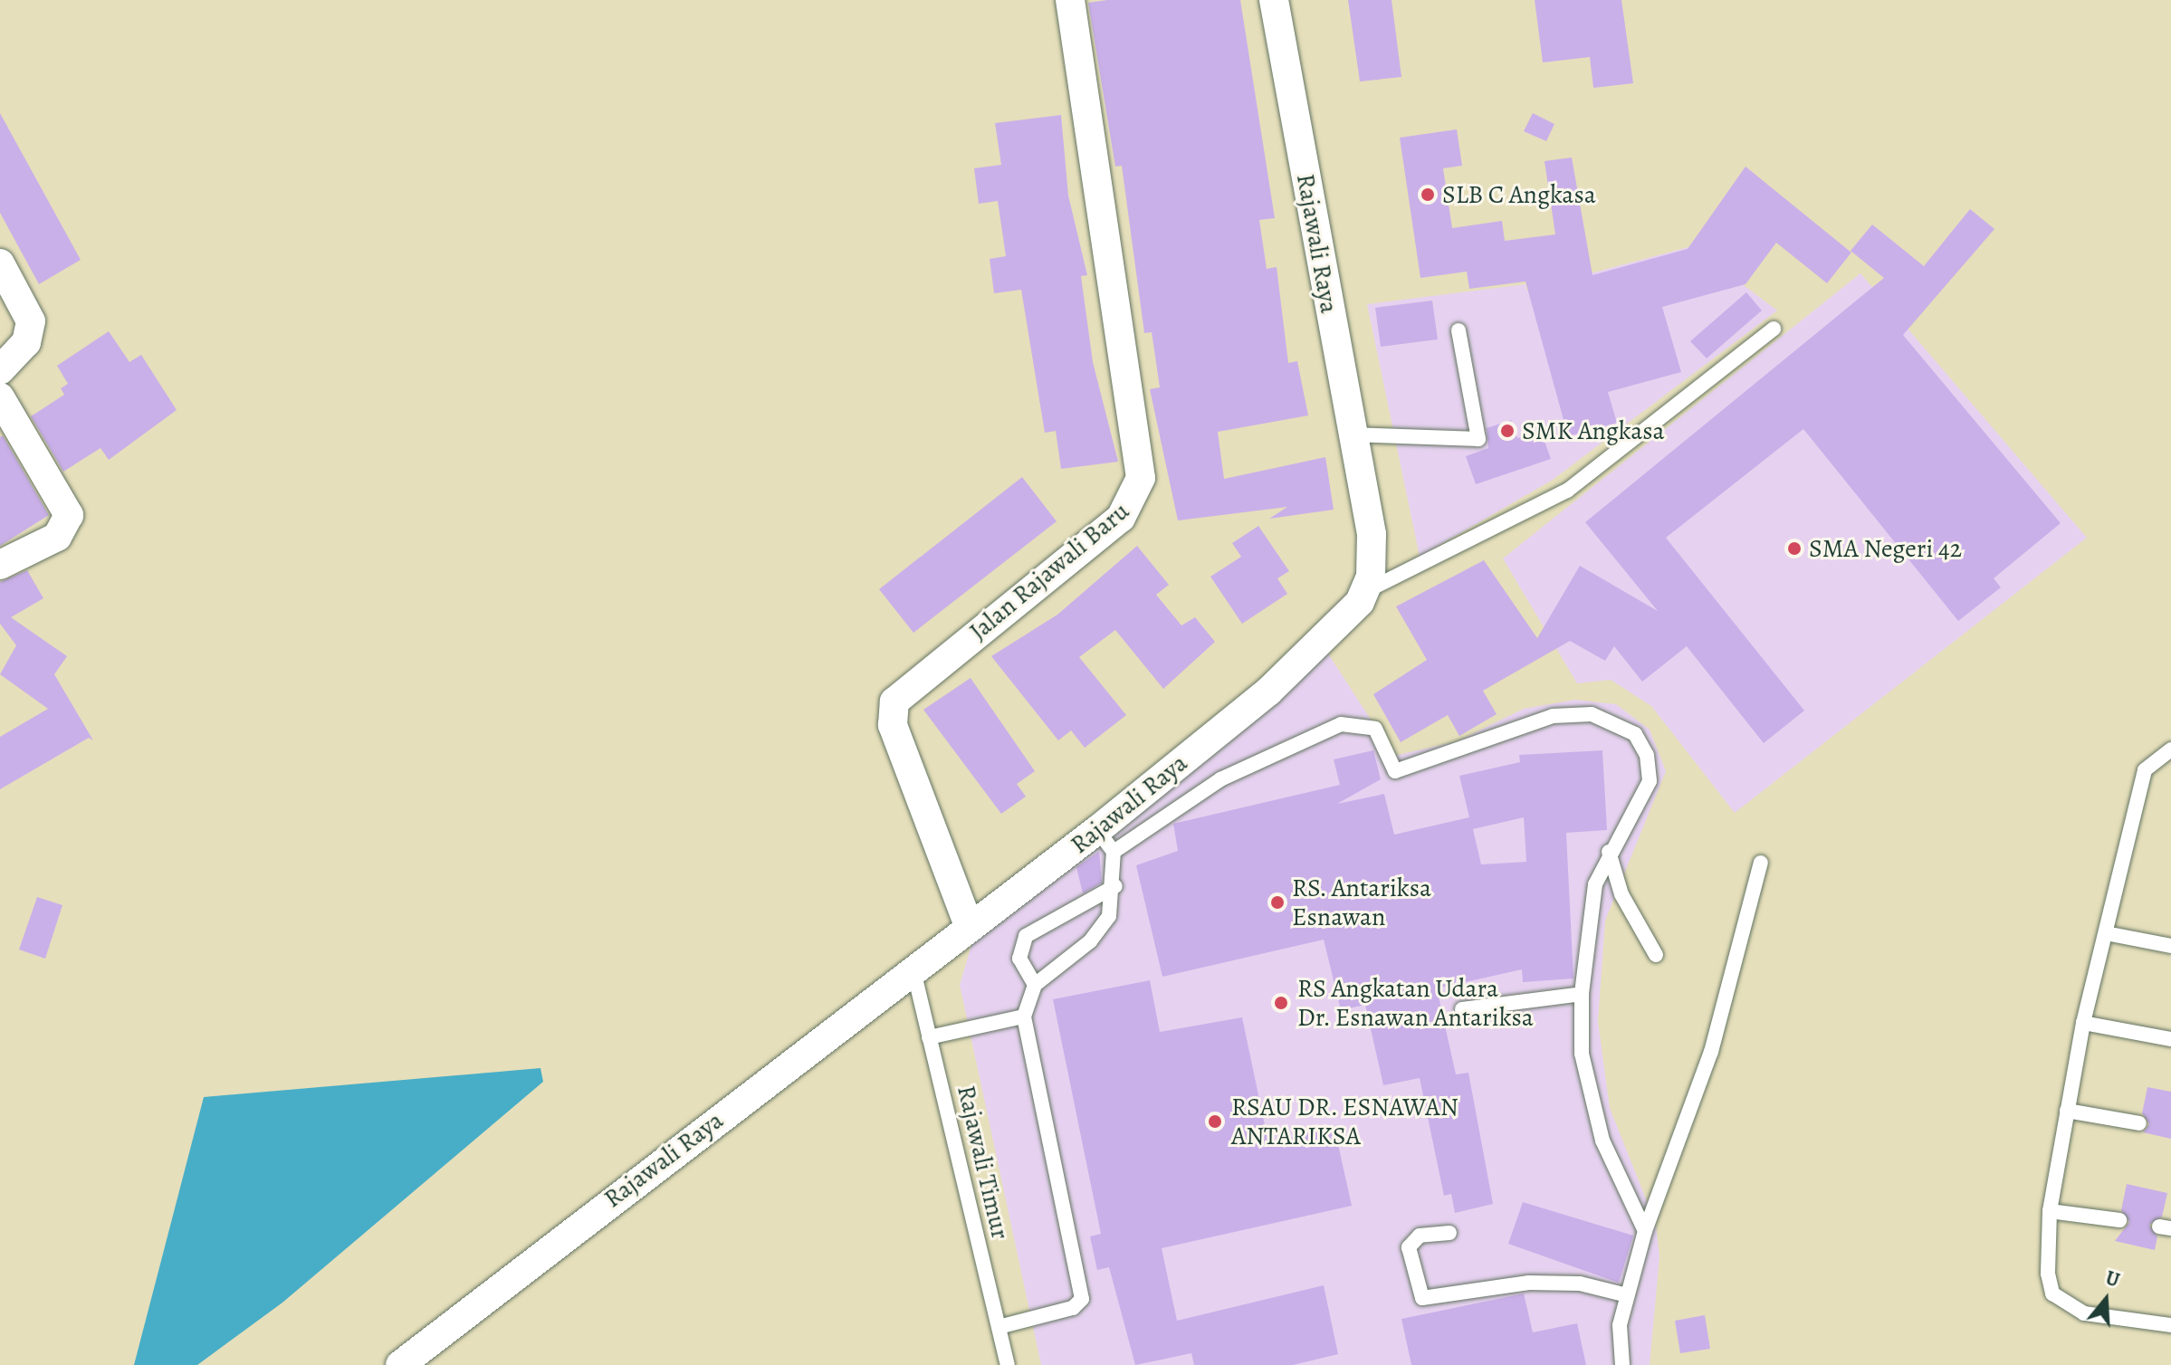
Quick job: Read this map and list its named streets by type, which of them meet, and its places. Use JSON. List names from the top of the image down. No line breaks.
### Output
{"streets":{"street":["Rajawali Raya","Jalan Rajawali Baru"],"lane":["Rajawali Timur"]},"crossings":[["Rajawali Raya","Jalan Rajawali Baru"],["Rajawali Raya","Rajawali Timur"]],"places":["SLB C Angkasa","SMK Angkasa","SMA Negeri 42","RS. Antariksa Esnawan","RS Angkatan Udara Dr. Esnawan Antariksa","RSAU DR. ESNAWAN ANTARIKSA"],"north":"top"}
